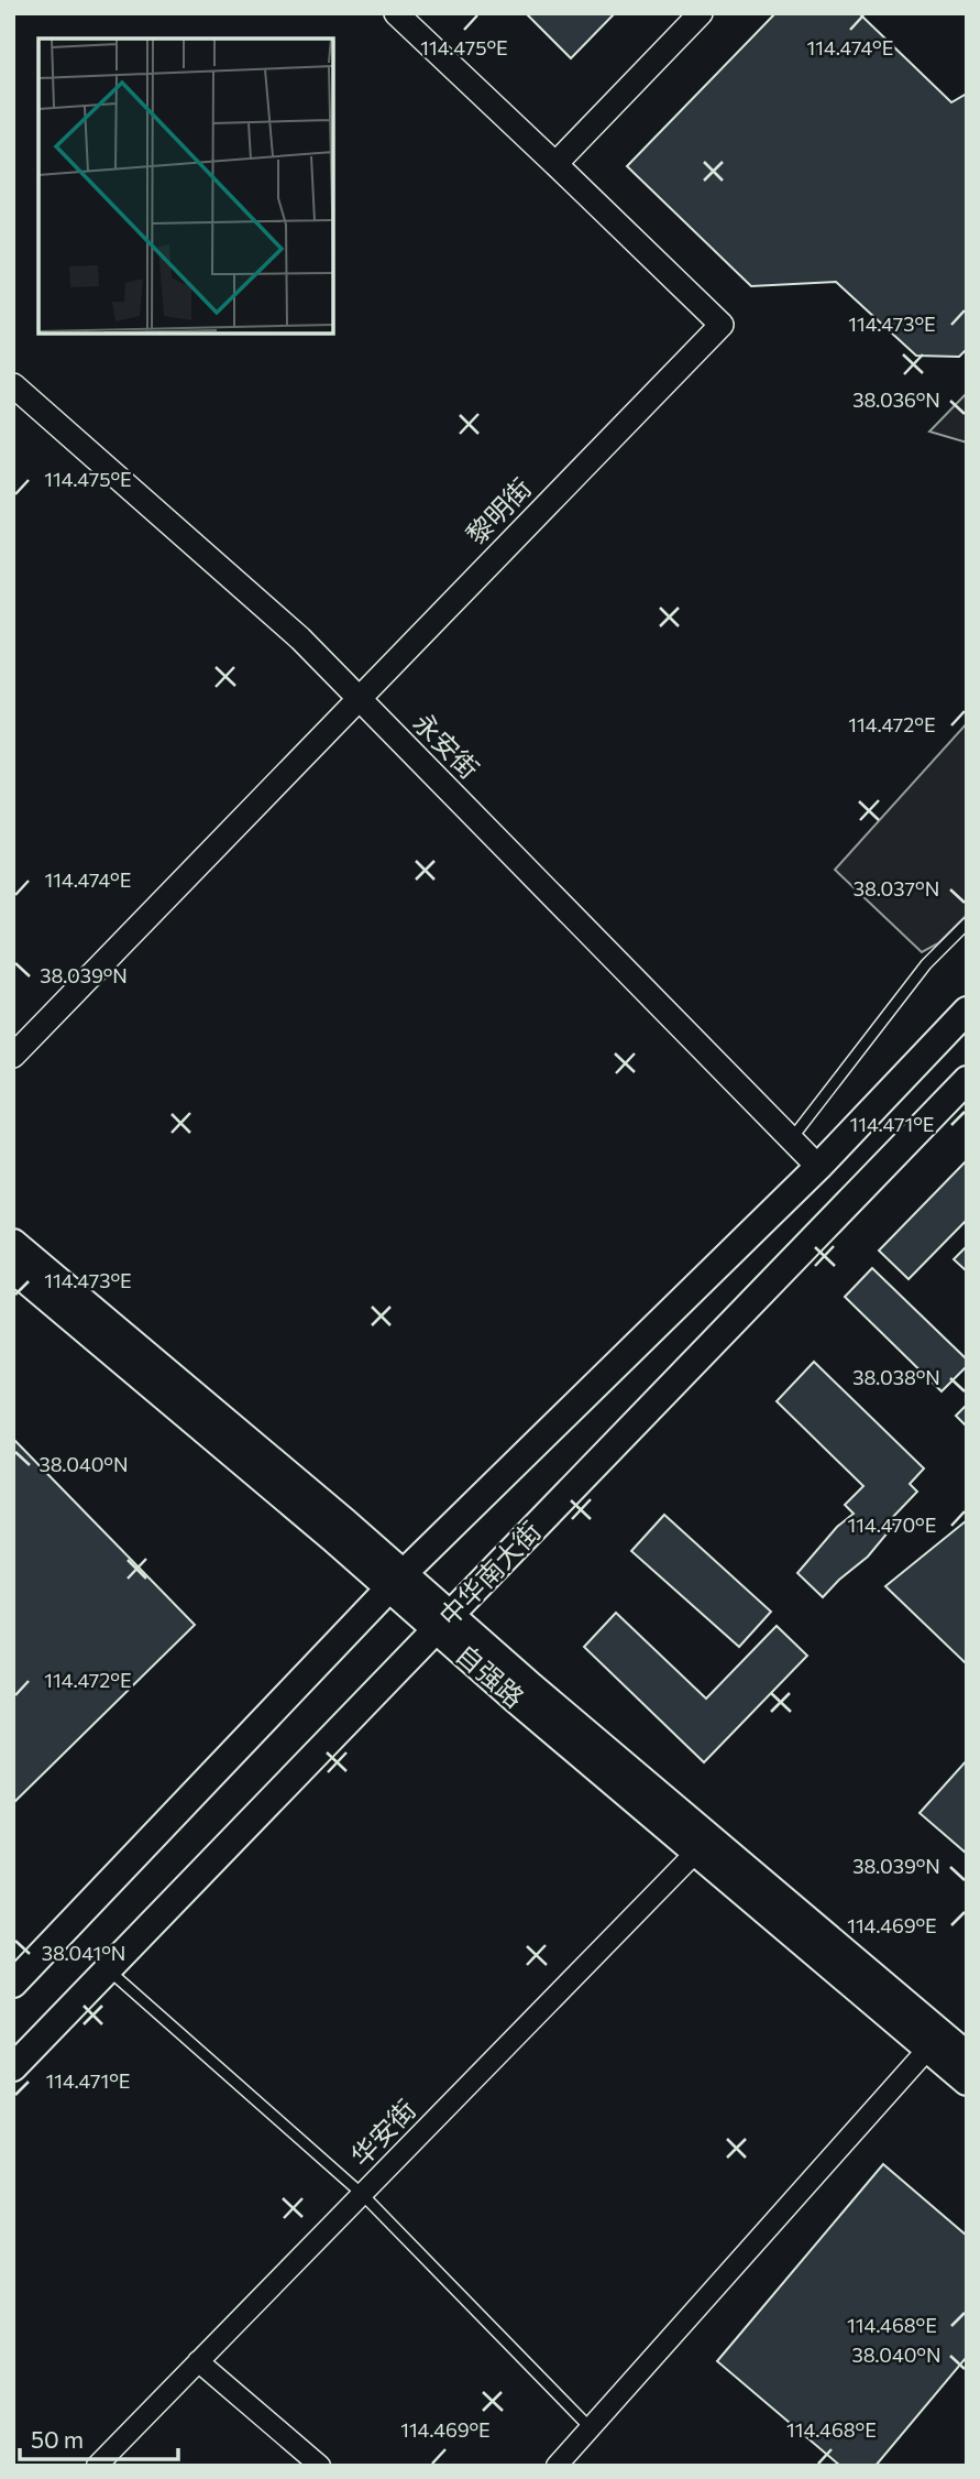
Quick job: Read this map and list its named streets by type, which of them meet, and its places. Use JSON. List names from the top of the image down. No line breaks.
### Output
{"streets":{"main road":["中华南大街","自强路"],"street":["黎明街","永安街","华安街"]},"crossings":[["黎明街","永安街"],["中华南大街","自强路"],["自强路","华安街"]],"scale_bar":"50 m","coordinates":["114.475°E","114.474°E","114.473°E","38.036°N","114.472°E","38.037°N","38.039°N","114.471°E","38.038°N","38.040°N","114.470°E","114.469°E","38.041°N","114.468°E"]}
